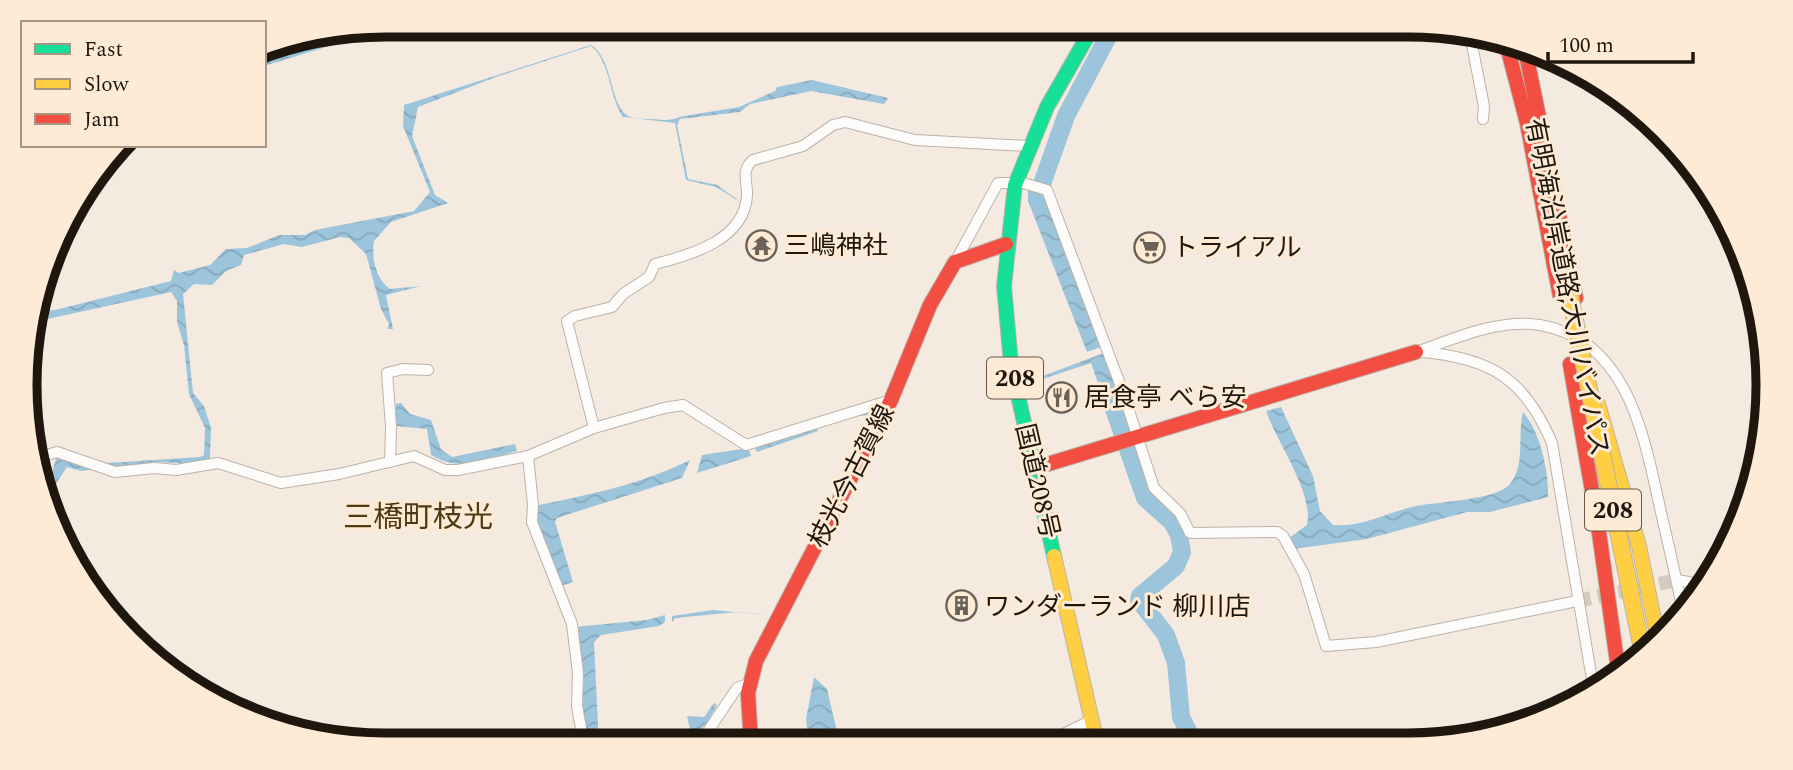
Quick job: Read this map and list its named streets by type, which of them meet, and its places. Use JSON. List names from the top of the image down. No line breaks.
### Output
{"streets":{"main road":["有明海沿岸道路;大川バイパス","208","枝光今古賀線","国道208号"]},"districts":["三橋町枝光"],"places":{"temple":["三嶋神社"],"supermarket":["トライアル"],"restaurant":["居食亭 べら安"],"building":["ワンダーランド 柳川店"]},"legend":["Fast","Slow","Jam"],"scale_bar":"100 m"}
